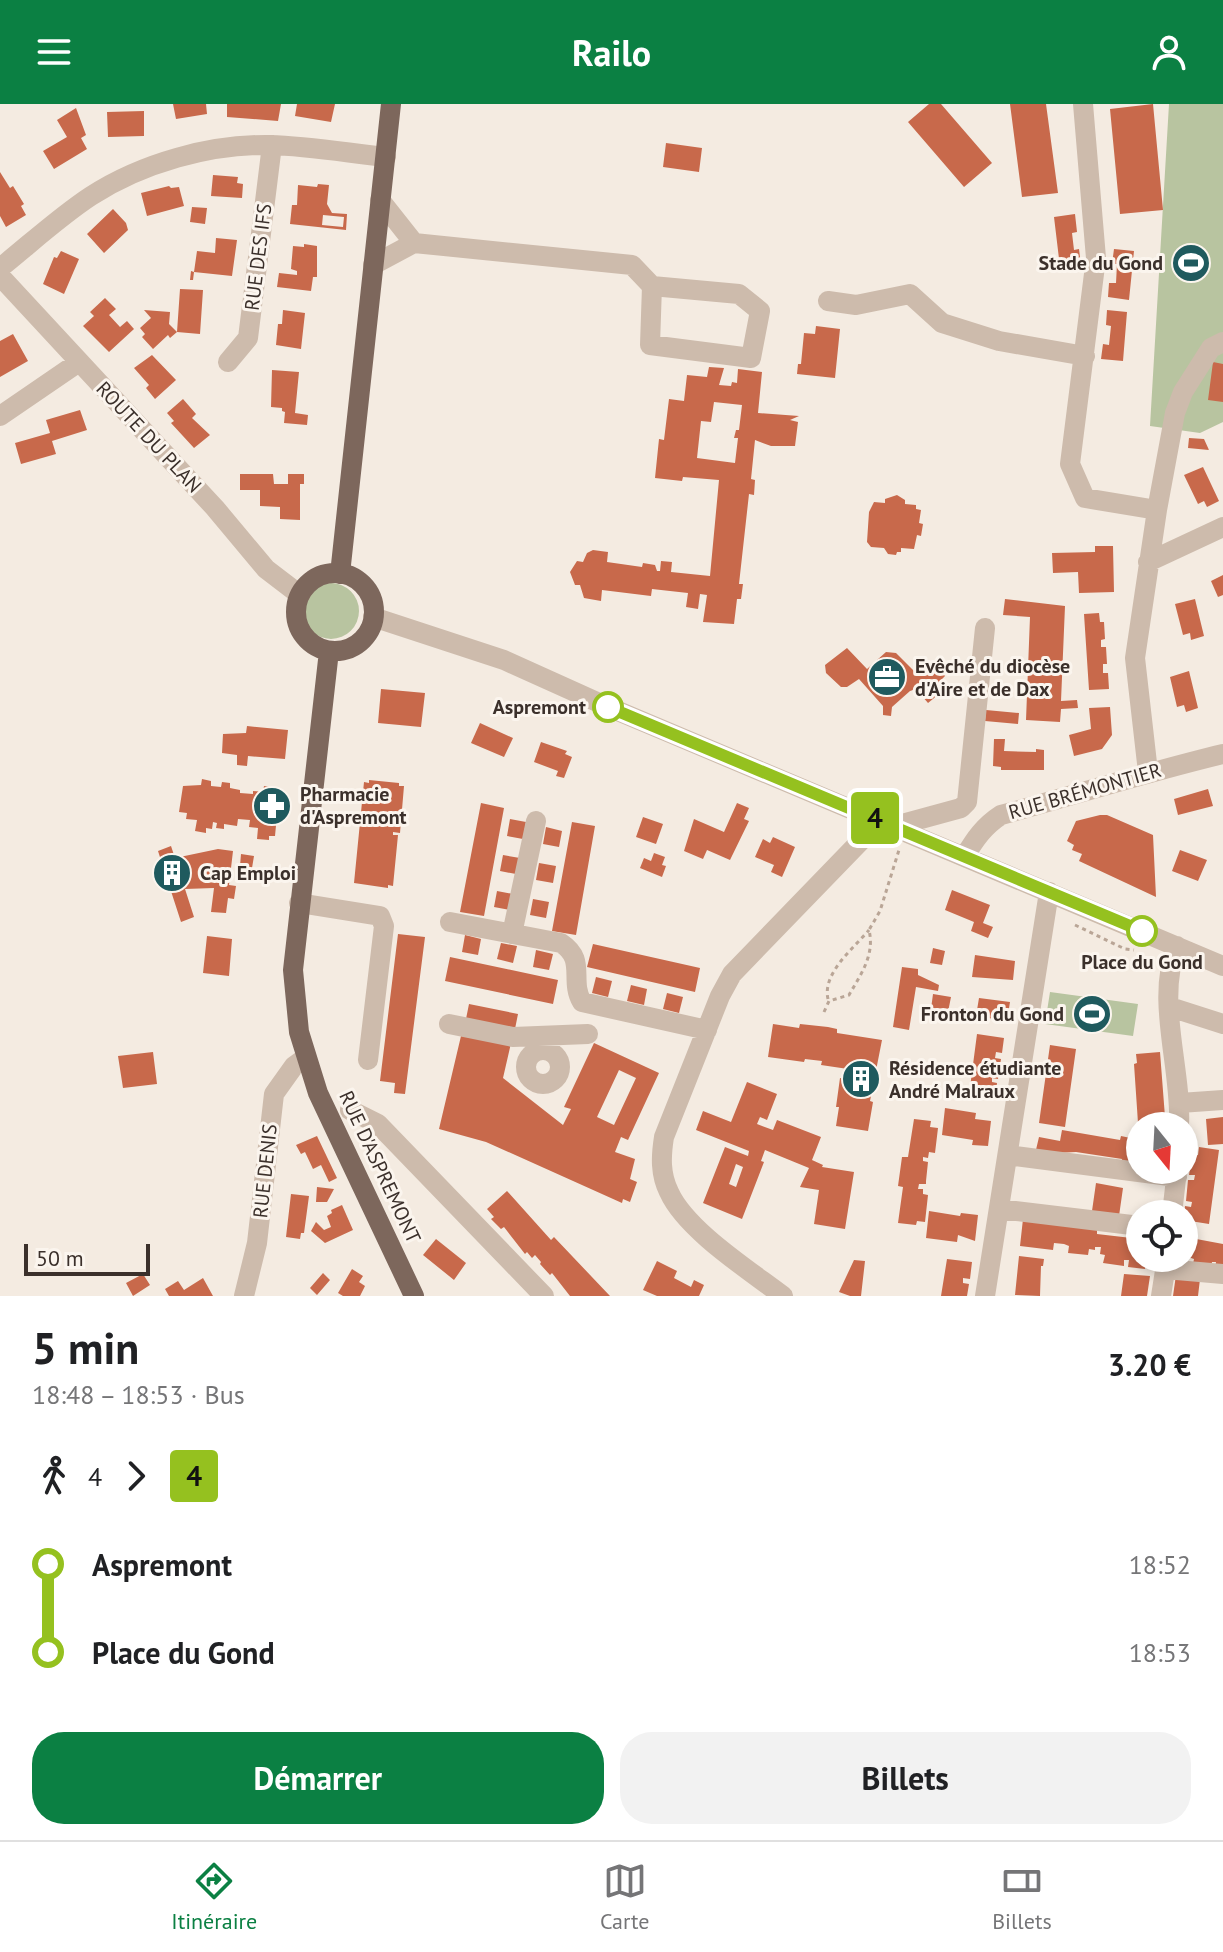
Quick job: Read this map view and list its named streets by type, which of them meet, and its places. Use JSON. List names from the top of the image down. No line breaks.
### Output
{"streets":{"main road":["RUE D'ASPREMONT"],"street":["RUE DES IFS","ROUTE DU PLAN","RUE BRÉMONTIER","RUE DENIS"]},"crossings":[["ROUTE DU PLAN","RUE D'ASPREMONT"],["RUE D'ASPREMONT","RUE DENIS"]],"places":{"sports":["Stade du Gond","Fronton du Gond"],"office":["Evêché du diocèse d'Aire et de Dax"],"other":["Aspremont","Place du Gond"],"pharmacy":["Pharmacie d'Aspremont"],"building":["Cap Emploi","Résidence étudiante André Malraux"]},"lines":["bus line 4"],"scale_bar":"50 m","north":"bottom","page":{"header":"Railo","on_map":"4","scale":"50 m","heading":["5 min","18:48 – 18:53 · Bus","3.20 €"],"legs":["4","4"],"list":[{"name":"Aspremont","value":"18:52"},{"name":"Place du Gond","value":"18:53"}],"buttons":["Démarrer","Billets"],"tabs":["Itinéraire","Carte","Billets"]}}
